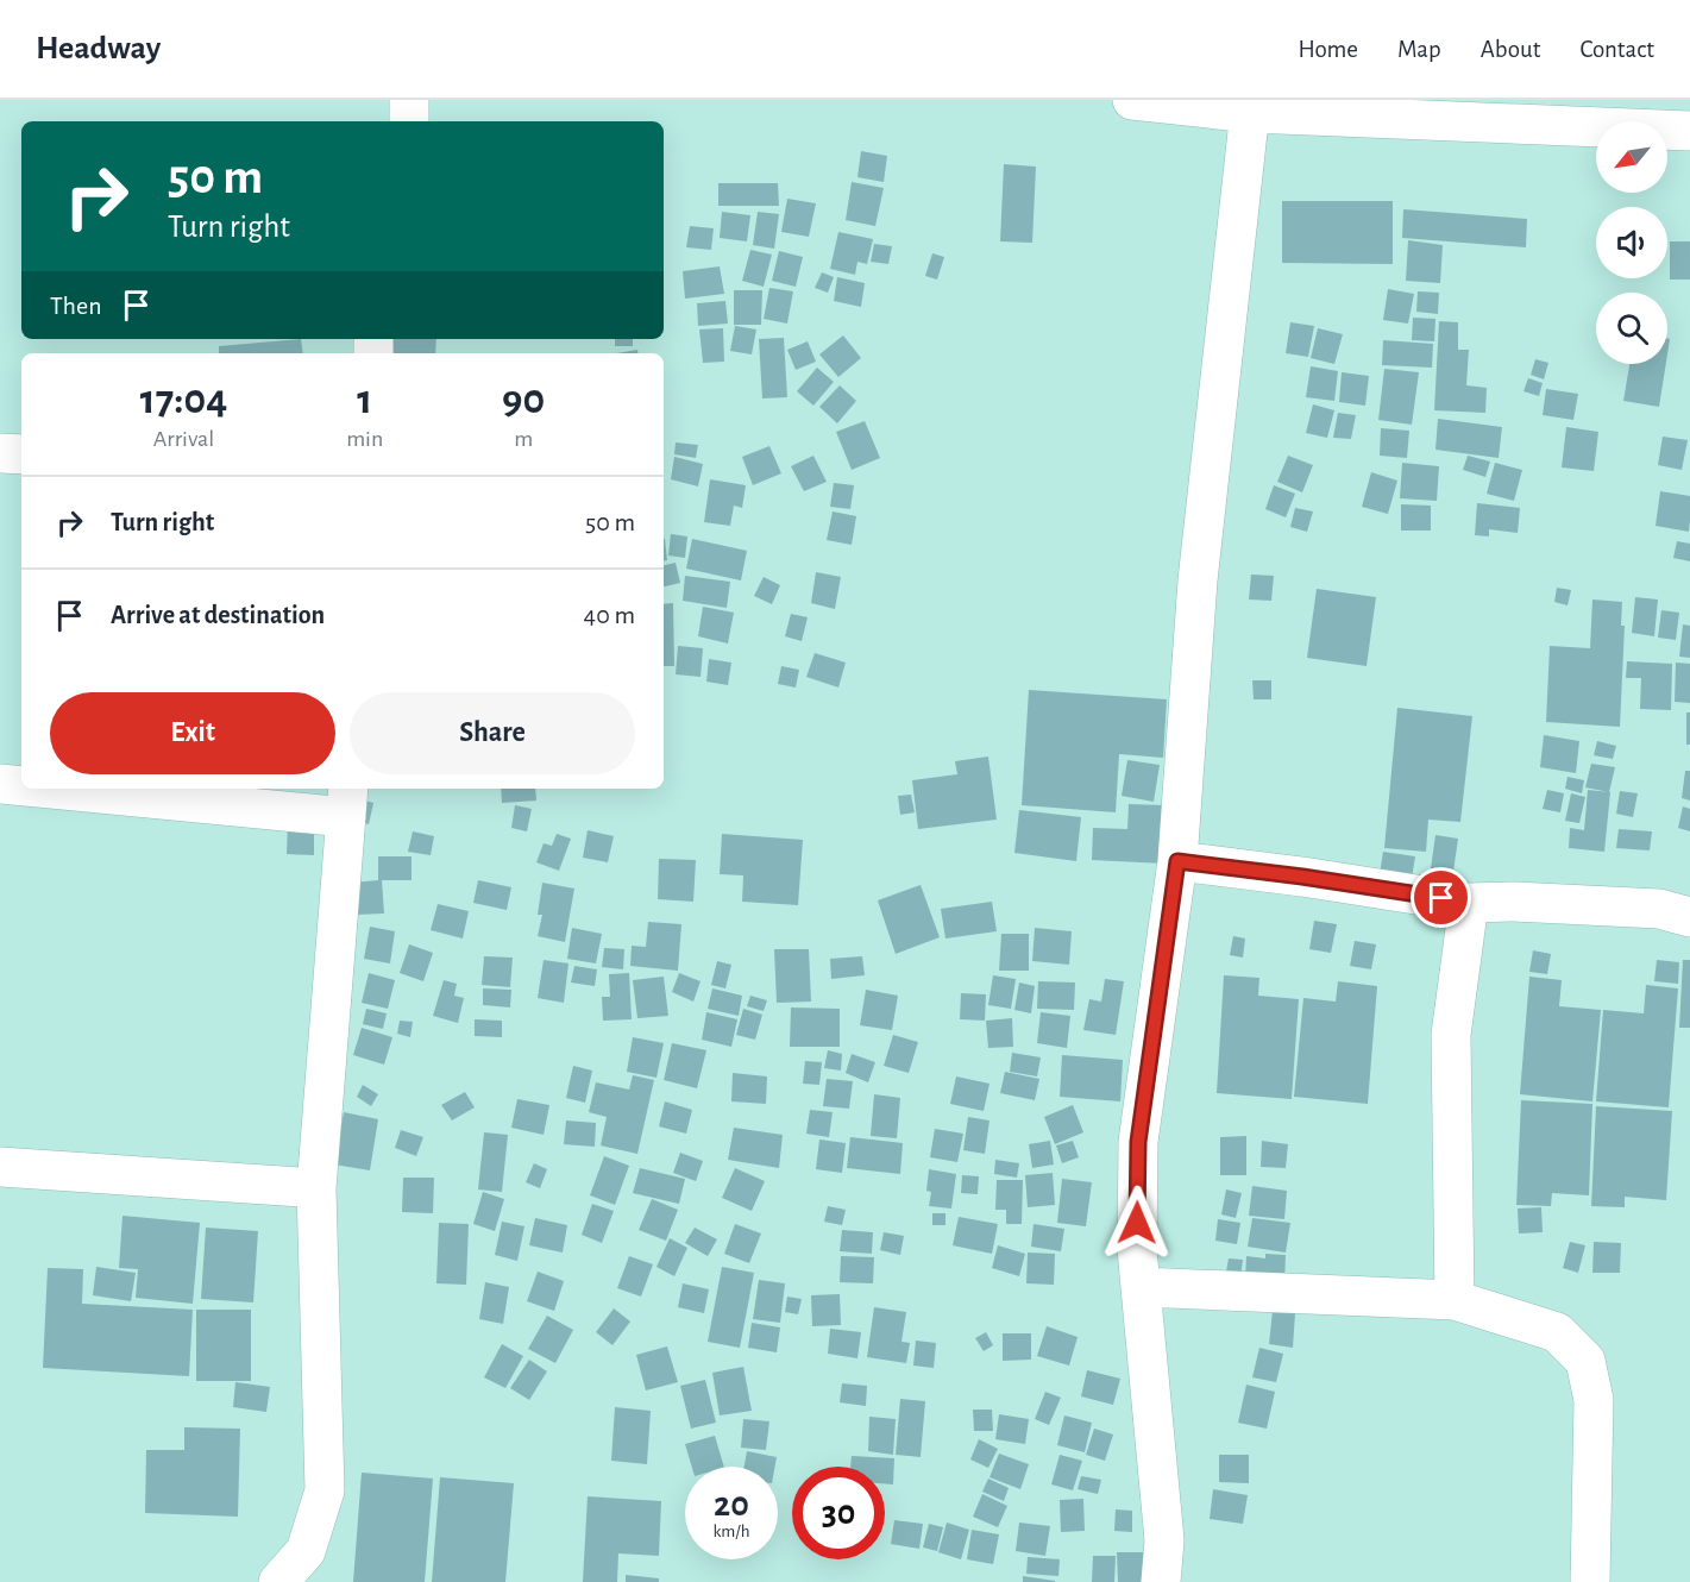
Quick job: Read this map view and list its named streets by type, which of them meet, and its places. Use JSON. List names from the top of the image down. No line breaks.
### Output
{"north":"bottom left","page":{"header":"Headway","nav":["Home","Map","About","Contact"],"turn":["50 m","Turn right"],"then":"Then","eta":["17:04","Arrival","1","min","90","m"],"list":[{"name":"Turn right","value":"50 m"},{"name":"Arrive at destination","value":"40 m"}],"buttons":["Exit","Share"],"speed":"20 km/h","limit":"30"}}
